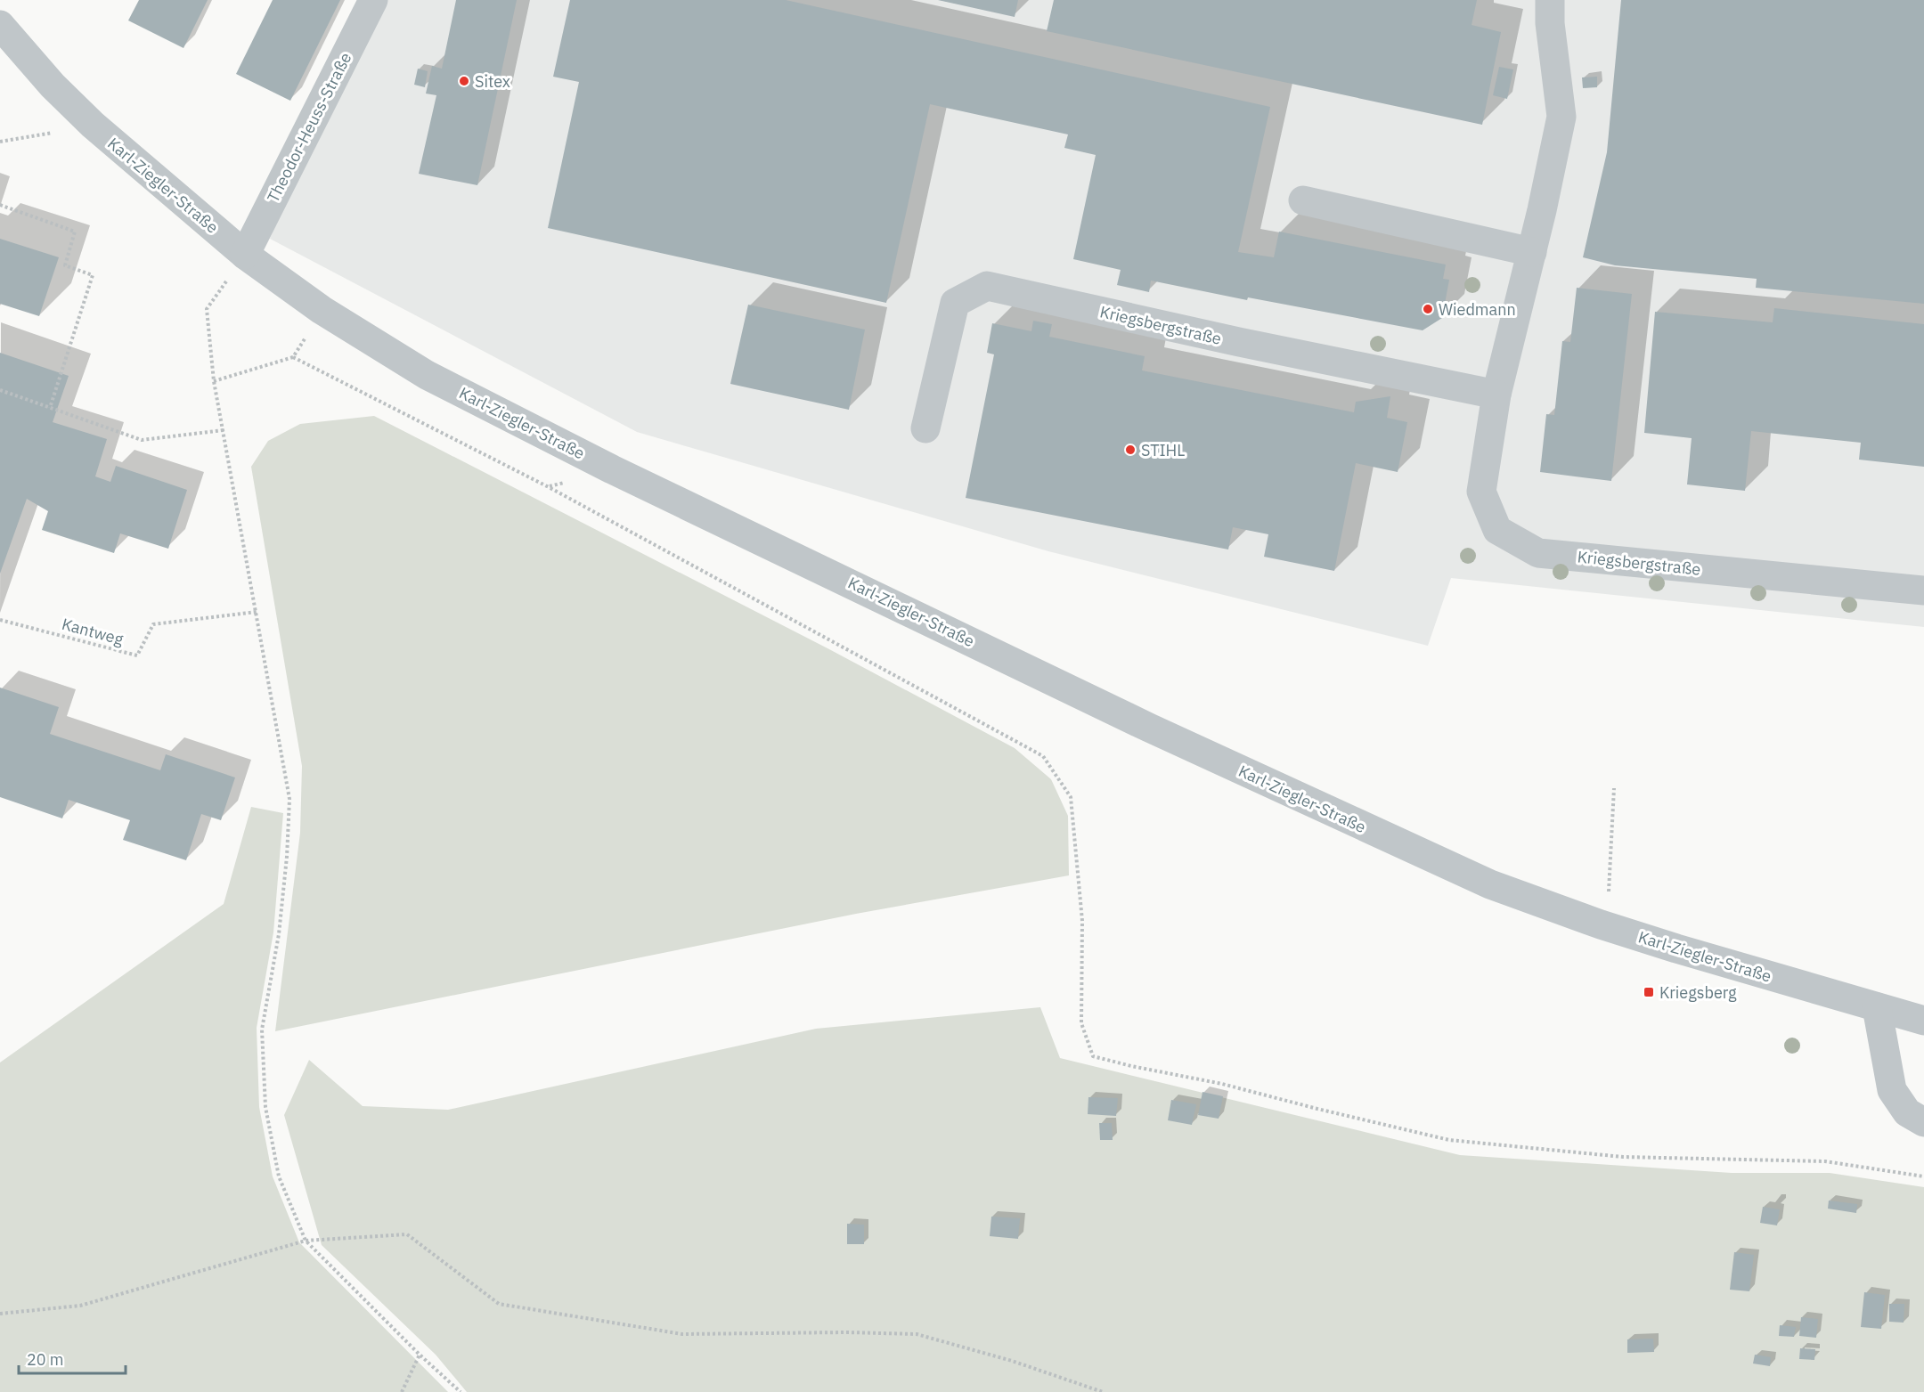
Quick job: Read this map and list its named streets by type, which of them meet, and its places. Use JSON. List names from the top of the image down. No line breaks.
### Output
{"streets":{"street":["Theodor-Heuss-Straße","Karl-Ziegler-Straße","Kriegsbergstraße"],"path":["Kantweg"]},"crossings":[["Theodor-Heuss-Straße","Karl-Ziegler-Straße"]],"places":{"other":["Sitex","Wiedmann","STIHL"],"transit":["Kriegsberg"]},"scale_bar":"20 m"}
